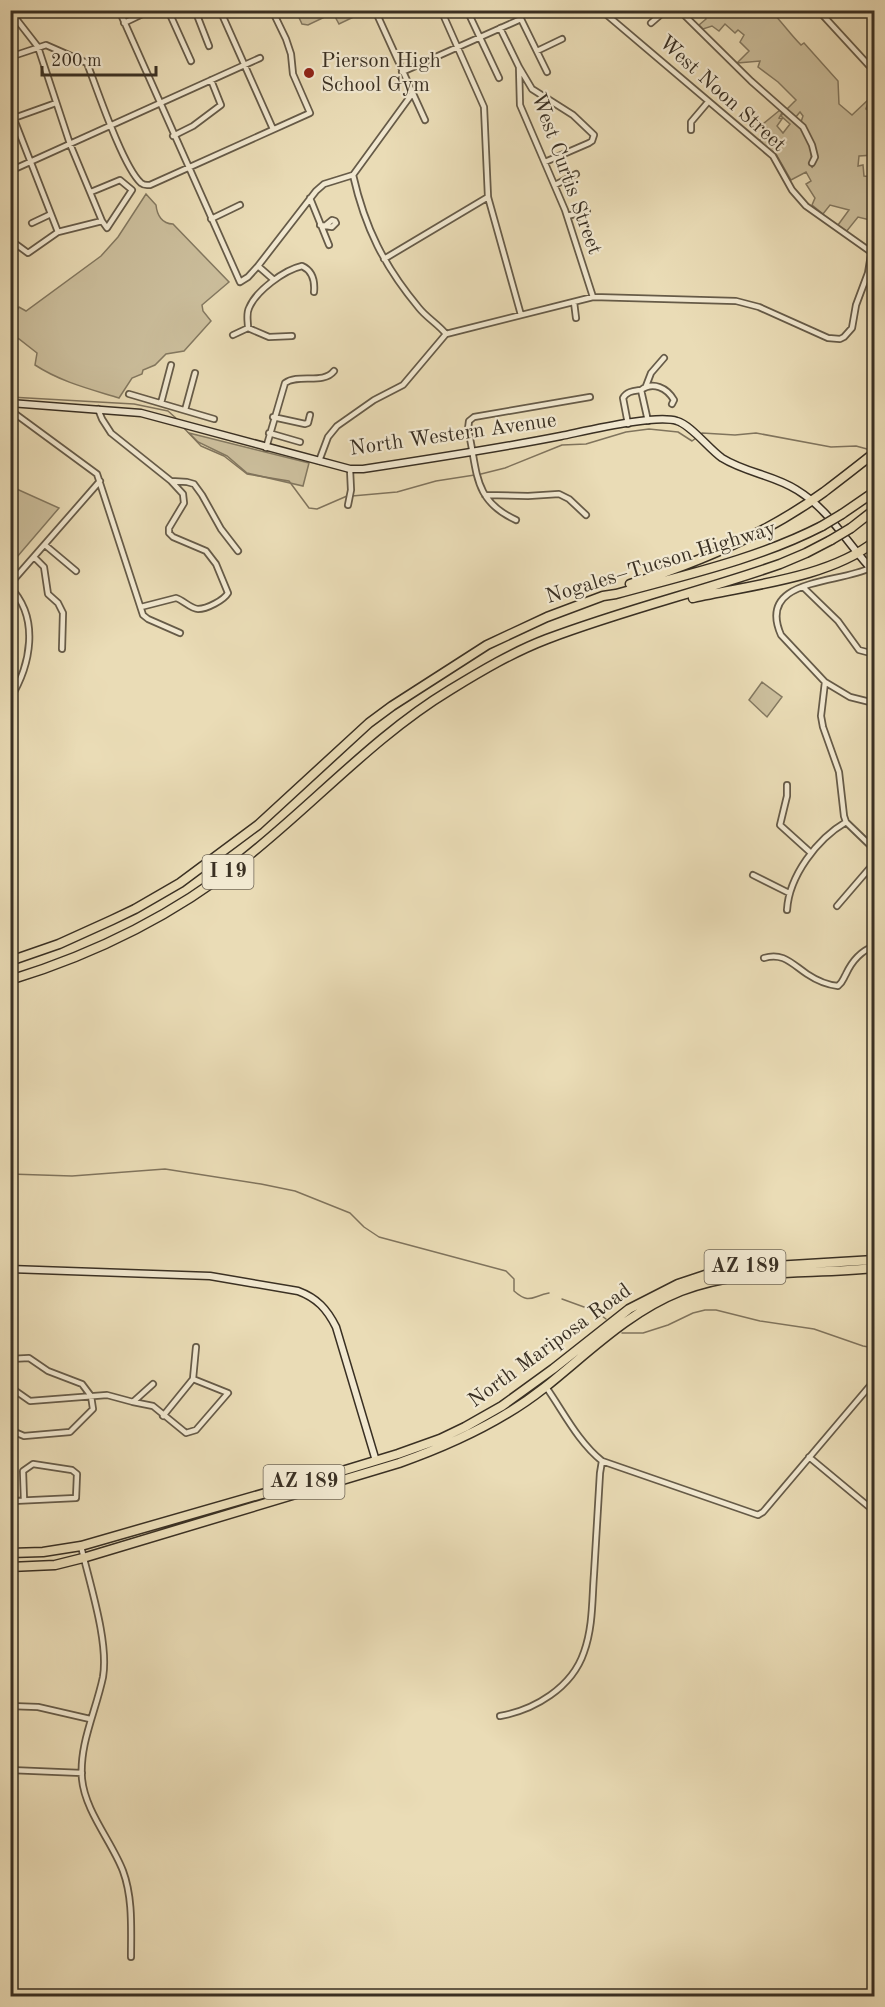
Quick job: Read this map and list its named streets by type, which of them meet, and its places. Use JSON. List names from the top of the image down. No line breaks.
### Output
{"streets":{"highway":["Nogales–Tucson Highway","I 19","AZ 189","North Mariposa Road"],"street":["West Noon Street","West Curtis Street","North Western Avenue"]},"crossings":[["AZ 189","North Mariposa Road"]],"places":["Pierson High School Gym"],"scale_bar":"200 m"}
